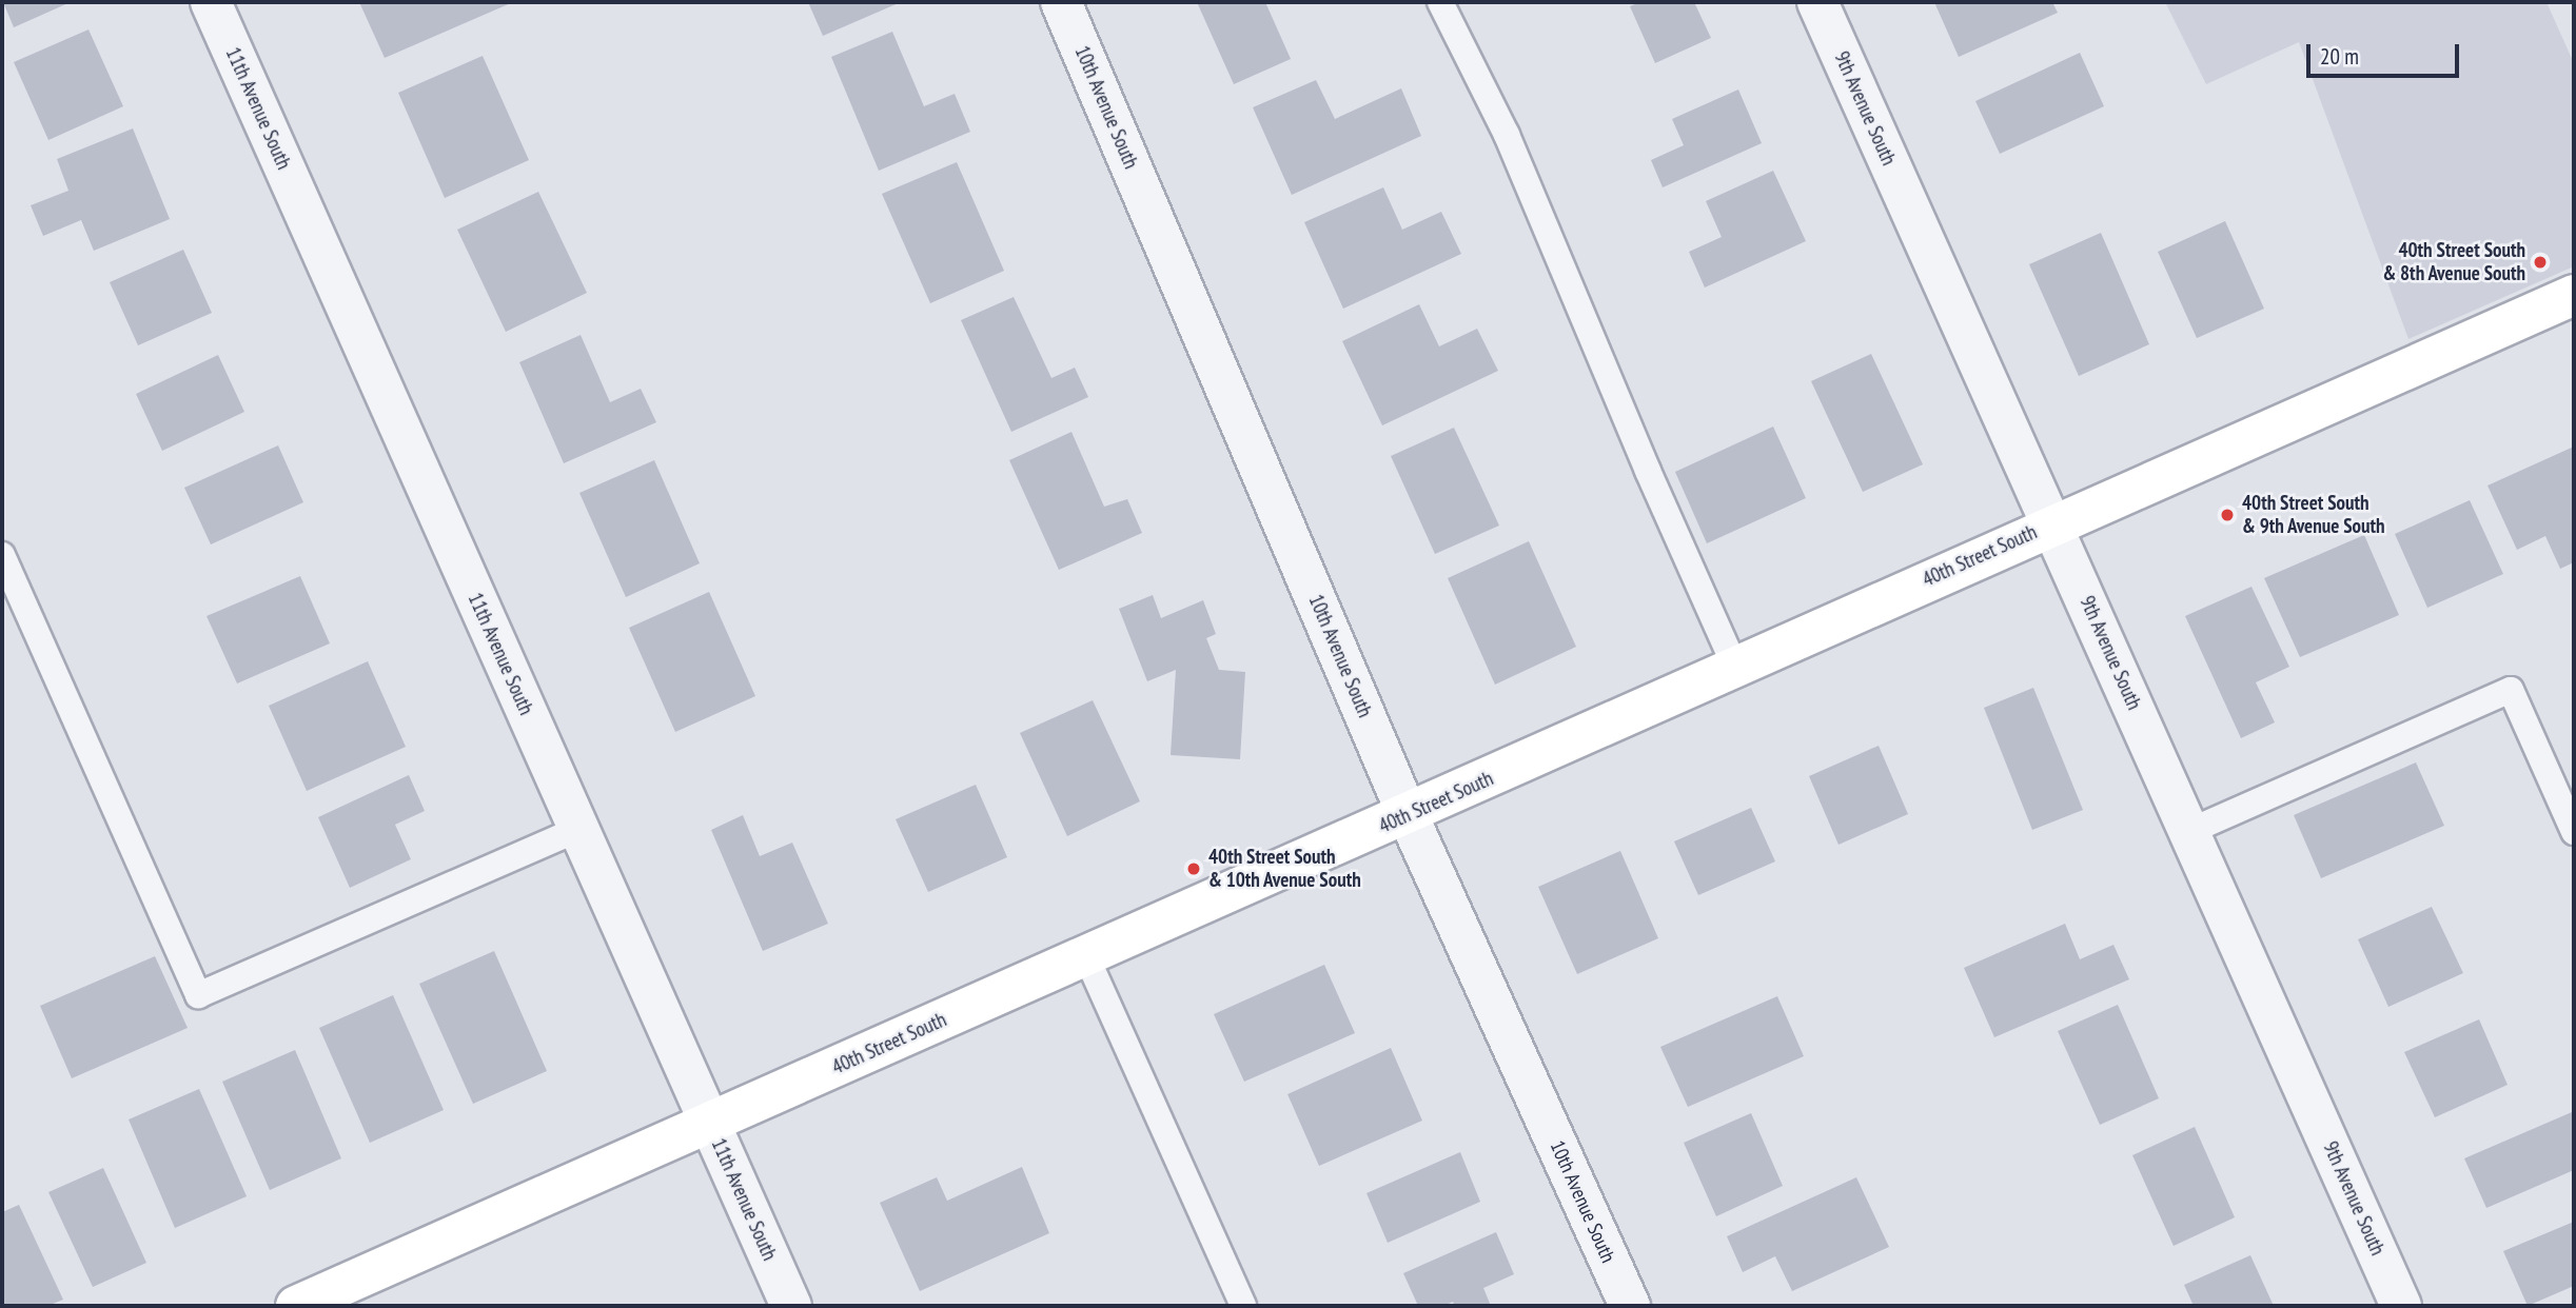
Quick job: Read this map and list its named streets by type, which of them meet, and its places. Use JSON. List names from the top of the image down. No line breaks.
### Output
{"streets":{"street":["10th Avenue South","11th Avenue South","9th Avenue South","40th Street South"]},"crossings":[["10th Avenue South","40th Street South"],["11th Avenue South","40th Street South"],["9th Avenue South","40th Street South"]],"places":["40th Street South & 8th Avenue South","40th Street South & 9th Avenue South","40th Street South & 10th Avenue South"],"scale_bar":"20 m"}
